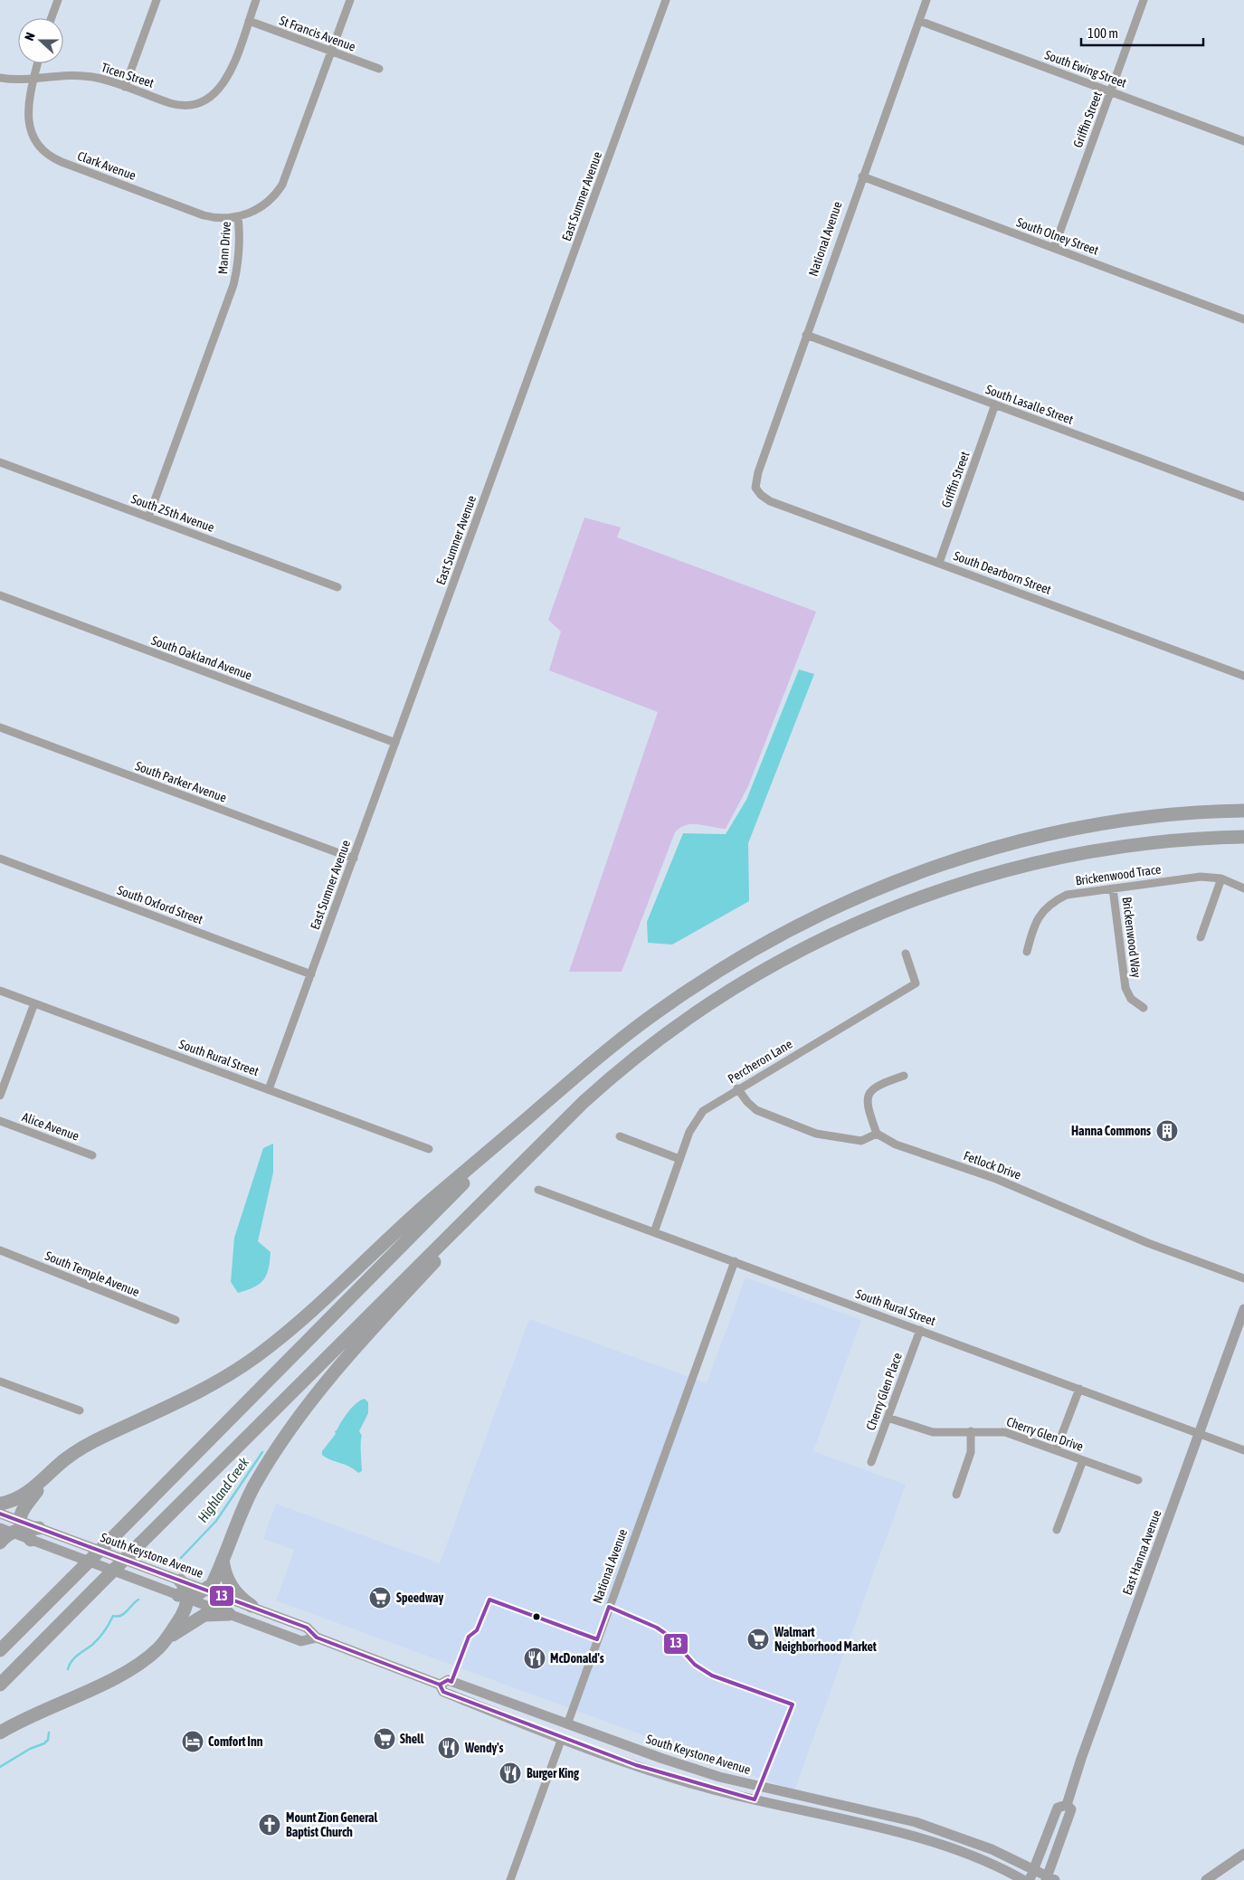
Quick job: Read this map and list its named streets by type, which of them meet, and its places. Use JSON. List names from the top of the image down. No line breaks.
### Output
{"streets":{"main road":["National Avenue","East Hanna Avenue","South Keystone Avenue"],"street":["St Francis Avenue","South Ewing Street","Ticen Street","Griffin Street","Clark Avenue","East Sumner Avenue","South Olney Street","Mann Drive","South Lasalle Street","South 25th Avenue","South Dearborn Street","South Oakland Avenue","South Parker Avenue","Brickenwood Trace","South Oxford Street","Brickenwood Way","South Rural Street","Percheron Lane","Alice Avenue","Fetlock Drive","South Temple Avenue","Cherry Glen Place","Cherry Glen Drive"]},"crossings":[["St Francis Avenue","Ticen Street"],["St Francis Avenue","Mann Drive"],["South Ewing Street","Griffin Street"],["South Ewing Street","National Avenue"],["Ticen Street","Clark Avenue"],["Griffin Street","South Olney Street"],["Griffin Street","South Lasalle Street"],["Griffin Street","South Dearborn Street"],["Clark Avenue","Mann Drive"],["East Sumner Avenue","South Oakland Avenue"],["East Sumner Avenue","South Parker Avenue"],["East Sumner Avenue","South Oxford Street"],["East Sumner Avenue","South Rural Street"],["South Olney Street","National Avenue"],["National Avenue","South Lasalle Street"],["National Avenue","South Dearborn Street"],["National Avenue","South Rural Street"],["National Avenue","South Keystone Avenue"],["Mann Drive","South 25th Avenue"],["Brickenwood Trace","Brickenwood Way"],["South Rural Street","Percheron Lane"],["South Rural Street","Cherry Glen Place"],["South Rural Street","East Hanna Avenue"],["Cherry Glen Place","Cherry Glen Drive"],["East Hanna Avenue","South Keystone Avenue"]],"water":["Highland Creek"],"places":{"building":["Hanna Commons"],"supermarket":["Speedway","Walmart Neighborhood Market","Shell"],"restaurant":["McDonald's","Wendy's","Burger King"],"hotel":["Comfort Inn"],"church":["Mount Zion General Baptist Church"]},"lines":["transit line 13"],"scale_bar":"100 m","north":"left"}
